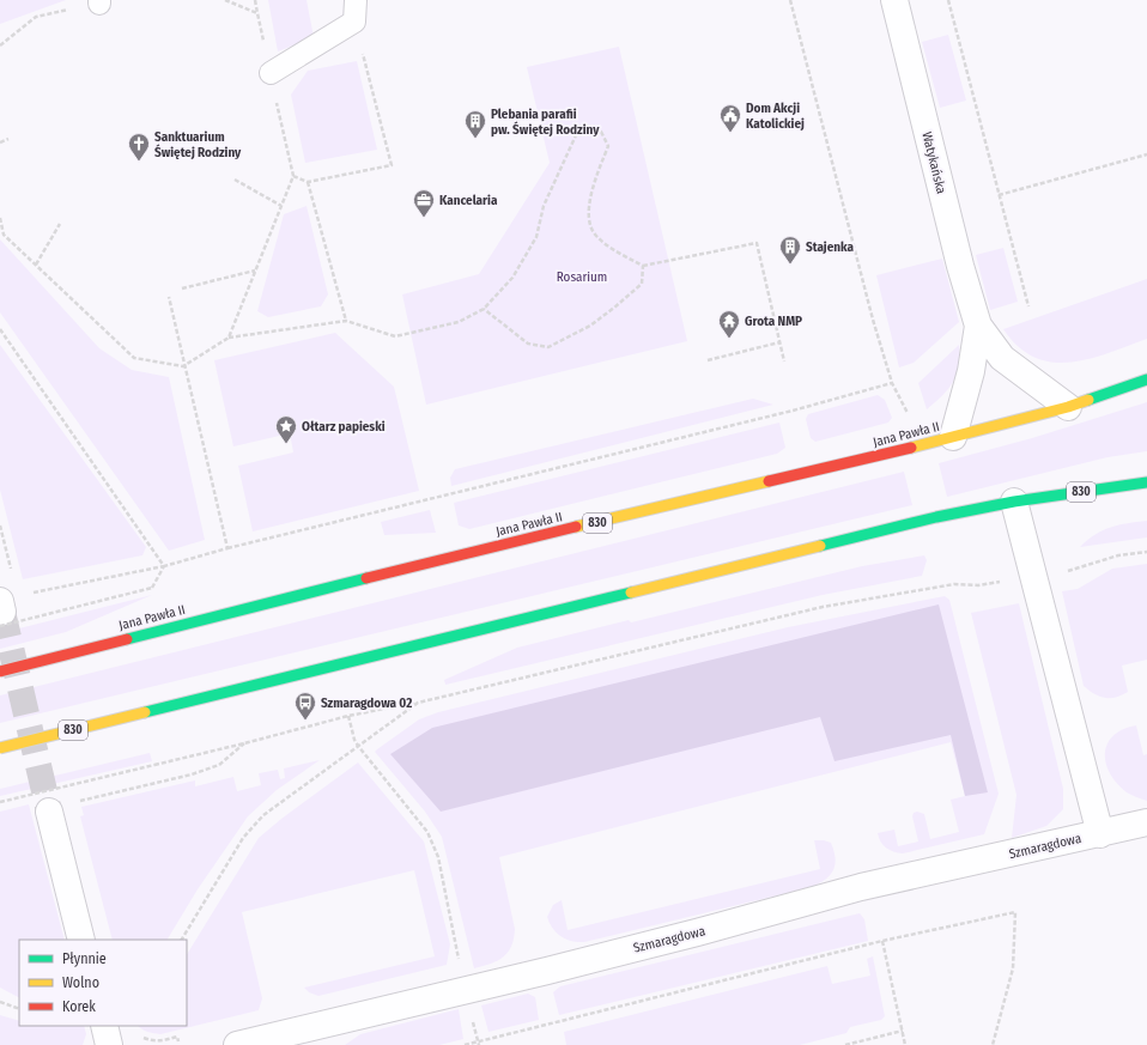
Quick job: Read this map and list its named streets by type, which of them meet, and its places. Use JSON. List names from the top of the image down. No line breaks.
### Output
{"streets":{"main road":["Jana Pawła II","830"],"street":["Watykańska","Szmaragdowa"]},"parks":["Rosarium"],"places":{"public building":["Dom Akcji Katolickiej"],"building":["Plebania parafii pw. Świętej Rodziny","Stajenka"],"church":["Sanktuarium Świętej Rodziny"],"office":["Kancelaria"],"temple":["Grota NMP"],"place":["Ołtarz papieski"],"bus stop":["Szmaragdowa 02"]},"legend":["Płynnie","Wolno","Korek"]}
